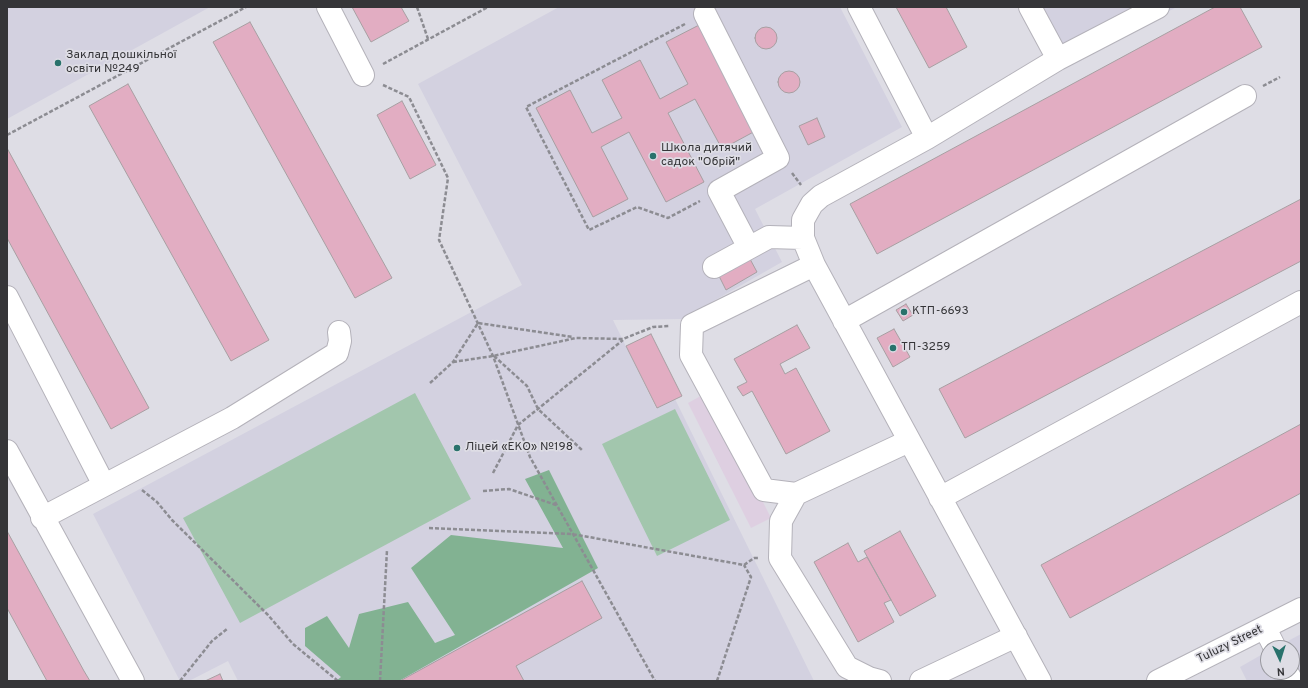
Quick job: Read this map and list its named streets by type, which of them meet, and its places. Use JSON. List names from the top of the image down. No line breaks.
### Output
{"streets":{"street":["Tuluzy Street"]},"places":["Заклад дошкільної освіти №249","Школа дитячий садок \"Обрій\"","КТП-6693","ТП-3259","Ліцей «ЕКО» №198"],"north":"bottom"}
